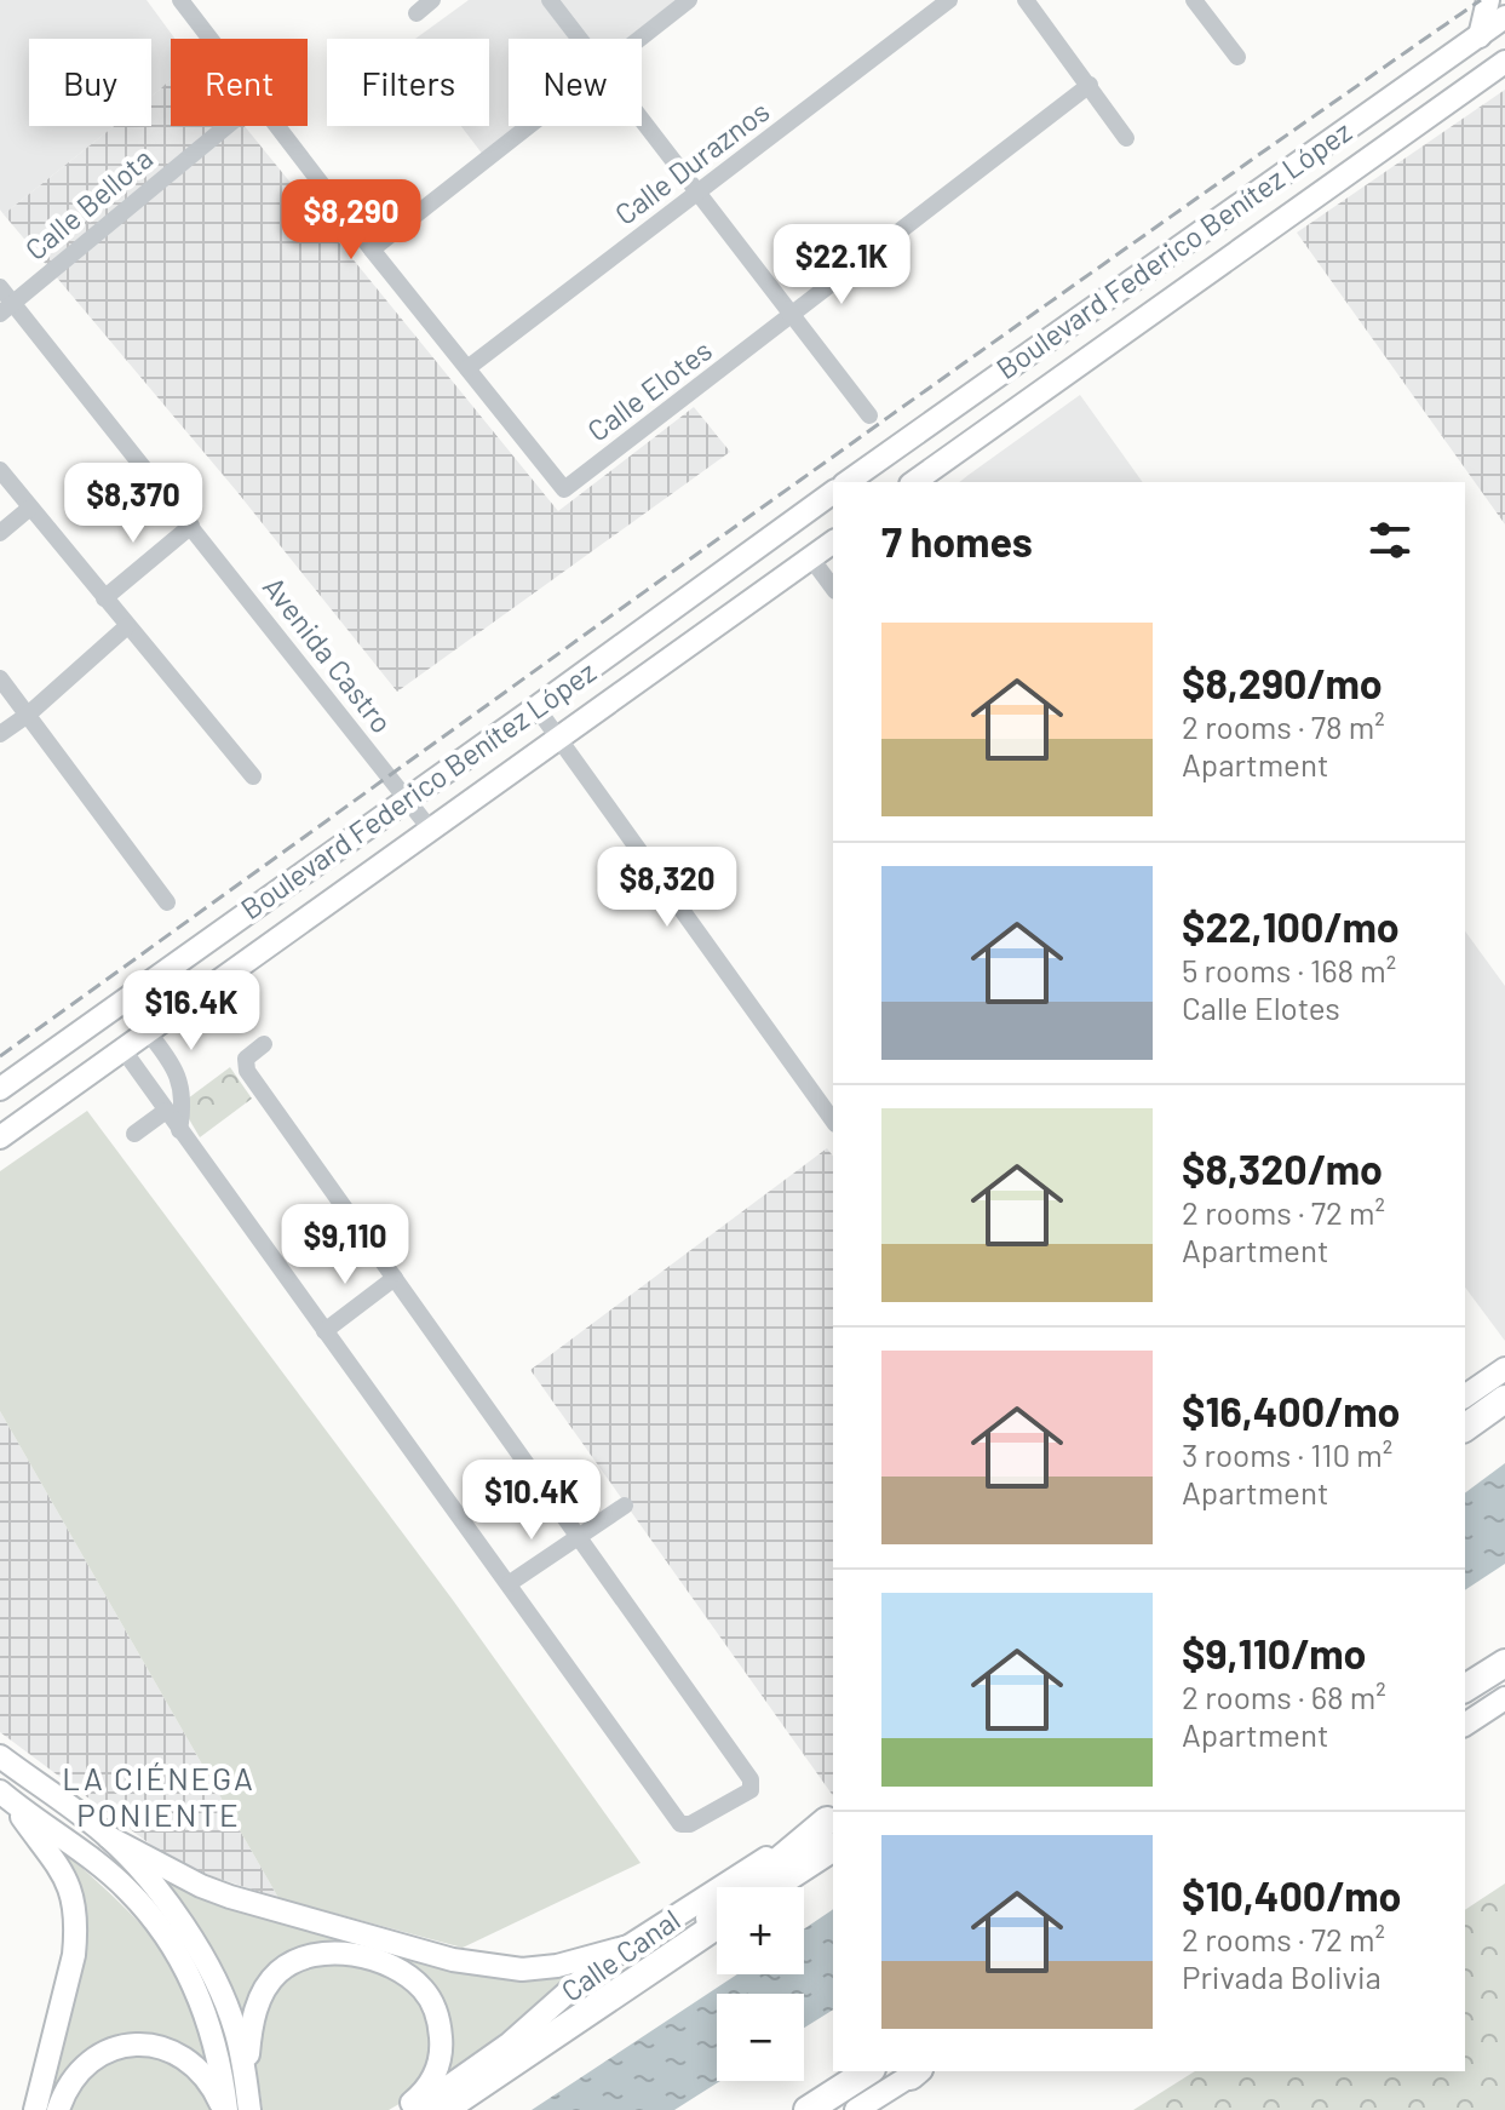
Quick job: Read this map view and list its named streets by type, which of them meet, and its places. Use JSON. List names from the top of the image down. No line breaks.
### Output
{"streets":{"main road":["Boulevard Federico Benítez López","Calle Canal"],"street":["Calle Duraznos","Calle Bellota","Calle Elotes","Avenida Castro"]},"crossings":[["Calle Duraznos","Calle Elotes"],["Calle Bellota","Avenida Castro"],["Boulevard Federico Benítez López","Avenida Castro"]],"districts":["LA CIÉNEGA PONIENTE"],"page":{"chip":["Buy","Rent","Filters","New"],"price":["$8,290","$22.1K","$8,370","$8,320","$16.4K","$9,110","$10.4K"],"heading":"7 homes","list":[{"name":"$8,290/mo","note":"2 rooms · 78 m² · Apartment"},{"name":"$22,100/mo","note":"5 rooms · 168 m² · Calle Elotes"},{"name":"$8,320/mo","note":"2 rooms · 72 m² · Apartment"},{"name":"$16,400/mo","note":"3 rooms · 110 m² · Apartment"},{"name":"$9,110/mo","note":"2 rooms · 68 m² · Apartment"},{"name":"$10,400/mo","note":"2 rooms · 72 m² · Privada Bolivia"}],"map_buttons":["+","−"]}}
